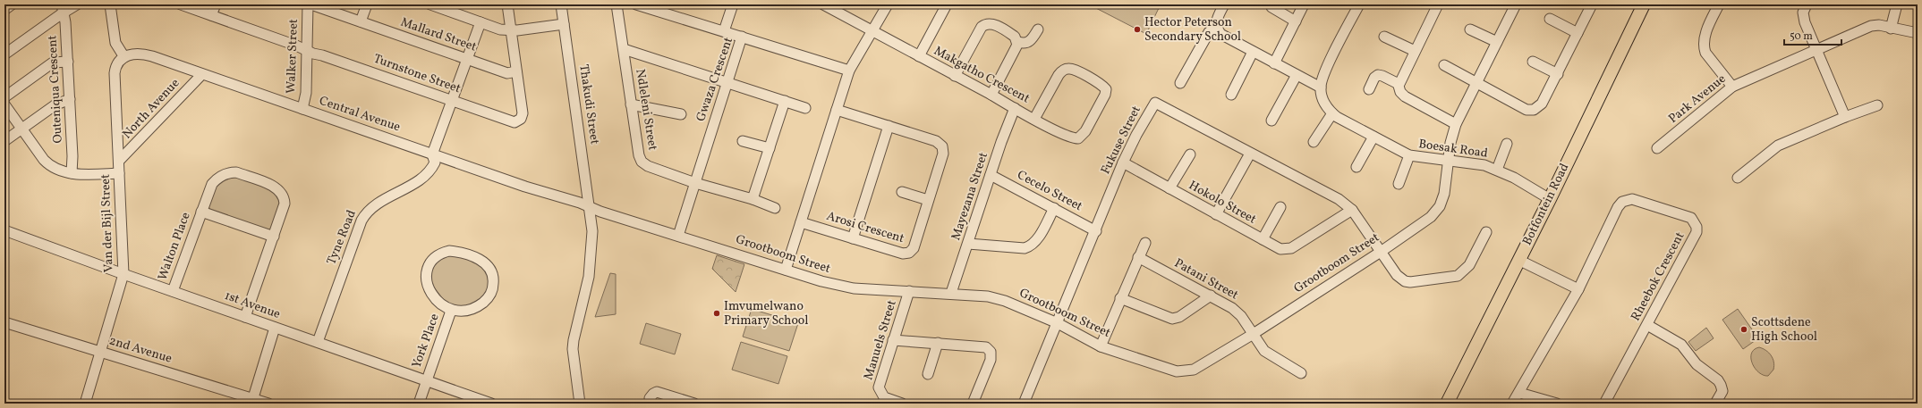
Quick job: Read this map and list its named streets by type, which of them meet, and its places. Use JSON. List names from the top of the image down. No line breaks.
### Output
{"streets":{"main road":["Botfontein Road"],"street":["Mallard Street","Walker Street","Turnstone Street","Makgatho Crescent","Gwaza Crescent","Outeniqua Crescent","Park Avenue","Thakudi Street","North Avenue","Ndleleni Street","Central Avenue","Fukuse Street","Boesak Road","Cecelo Street","Mayezana Street","Hokolo Street","Van der Bijl Street","Arosi Crescent","Tyne Road","Walton Place","Grootboom Street","Rheebok Crescent","Patani Street","1st Avenue","Manuels Street","York Place","2nd Avenue"]},"crossings":[["Mallard Street","Turnstone Street"],["Walker Street","Turnstone Street"],["Walker Street","Central Avenue"],["Makgatho Crescent","Mayezana Street"],["Gwaza Crescent","Ndleleni Street"],["Gwaza Crescent","Grootboom Street"],["Outeniqua Crescent","Van der Bijl Street"],["Thakudi Street","Central Avenue"],["Thakudi Street","Grootboom Street"],["North Avenue","Central Avenue"],["North Avenue","Van der Bijl Street"],["Central Avenue","Van der Bijl Street"],["Central Avenue","Tyne Road"],["Central Avenue","Grootboom Street"],["Fukuse Street","Cecelo Street"],["Fukuse Street","Hokolo Street"],["Fukuse Street","Grootboom Street"],["Boesak Road","Botfontein Road"],["Boesak Road","Grootboom Street"],["Cecelo Street","Mayezana Street"],["Mayezana Street","Grootboom Street"],["Van der Bijl Street","1st Avenue"],["Van der Bijl Street","2nd Avenue"],["Tyne Road","1st Avenue"],["Walton Place","1st Avenue"],["Grootboom Street","Patani Street"],["Grootboom Street","Manuels Street"],["1st Avenue","York Place"]],"places":["Hector Peterson Secondary School","Imvumelwano Primary School","Scottsdene High School"],"scale_bar":"50 m"}
